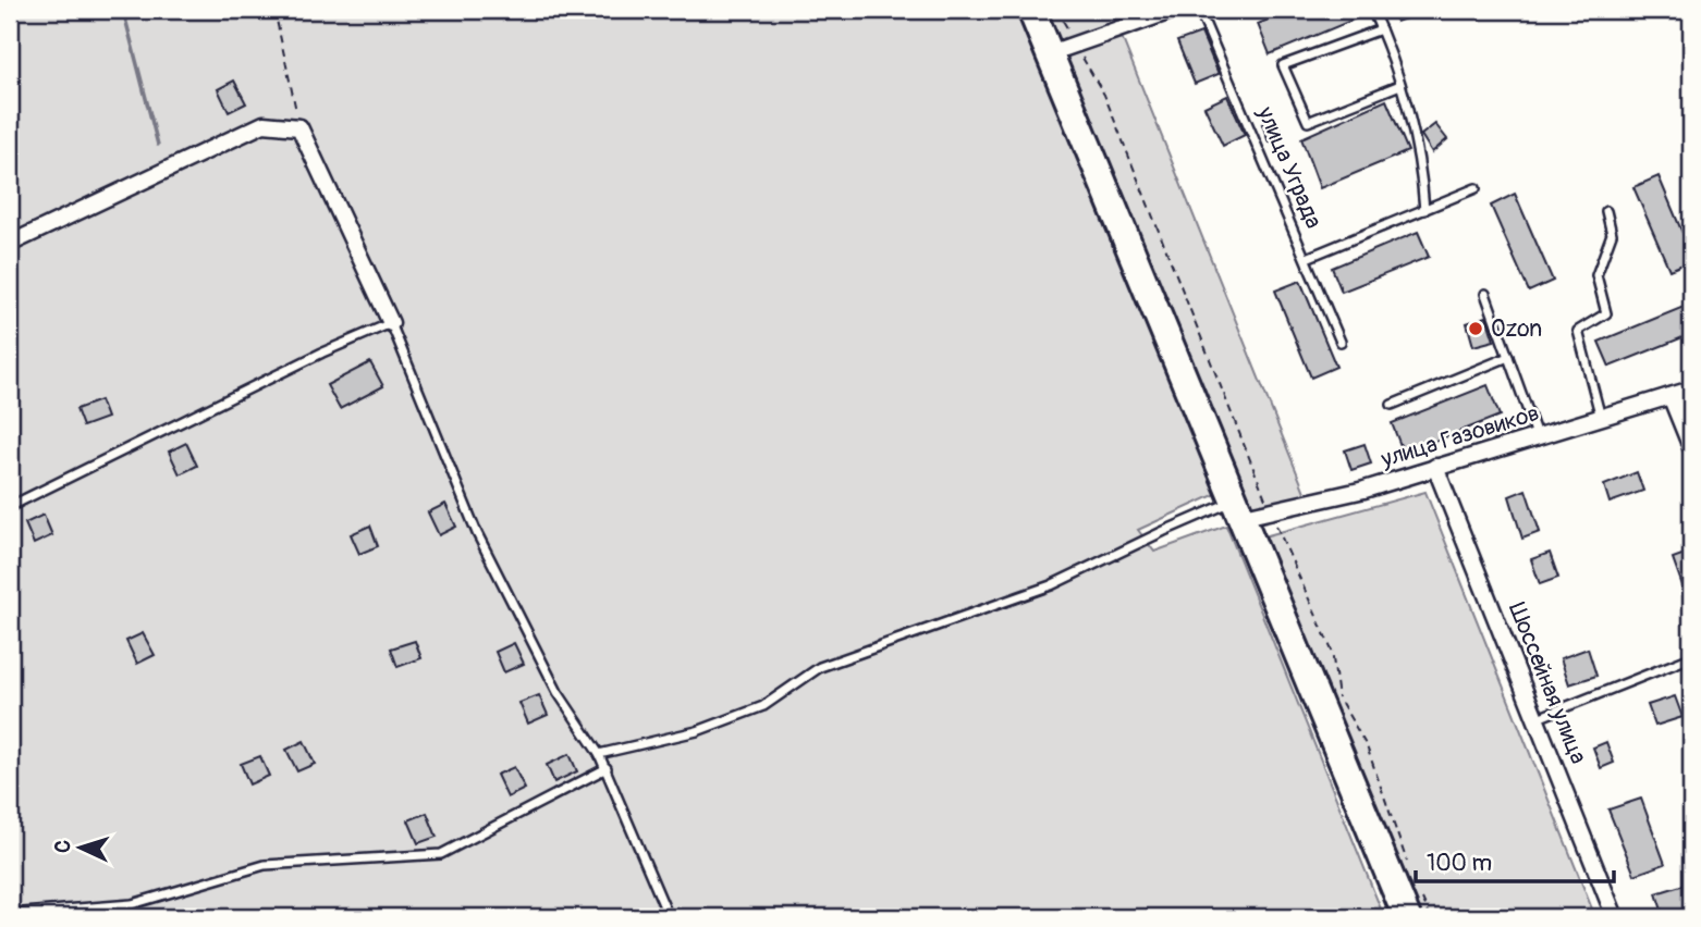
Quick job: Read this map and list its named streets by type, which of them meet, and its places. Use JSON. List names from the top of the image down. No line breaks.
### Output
{"streets":{"street":["улица Газовиков","Шоссейная улица"],"lane":["улица Уграда"]},"crossings":[["улица Газовиков","Шоссейная улица"]],"places":["Ozon"],"scale_bar":"100 m","north":"left"}
